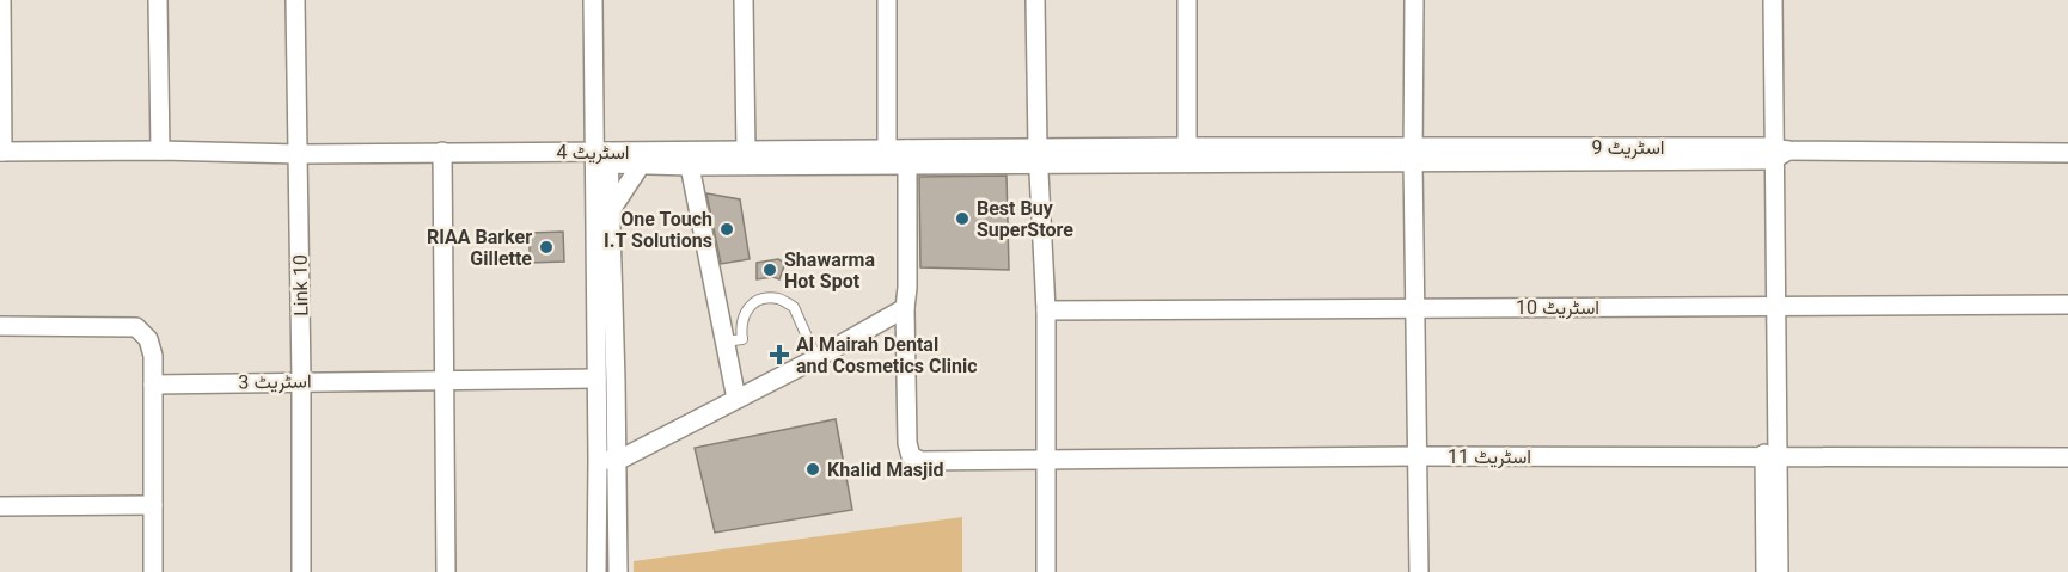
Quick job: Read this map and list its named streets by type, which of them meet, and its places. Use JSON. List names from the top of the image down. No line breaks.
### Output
{"streets":{"street":["اسٹریٹ 9","اسٹریٹ 4","Link 10","اسٹریٹ 10","اسٹریٹ 3","اسٹریٹ 11"]},"crossings":[["اسٹریٹ 4","Link 10"],["Link 10","اسٹریٹ 3"]],"places":{"other":["Best Buy SuperStore","One Touch I.T Solutions","RIAA Barker Gillette","Shawarma Hot Spot","Khalid Masjid"],"health":["Al Mairah Dental and Cosmetics Clinic"]}}
